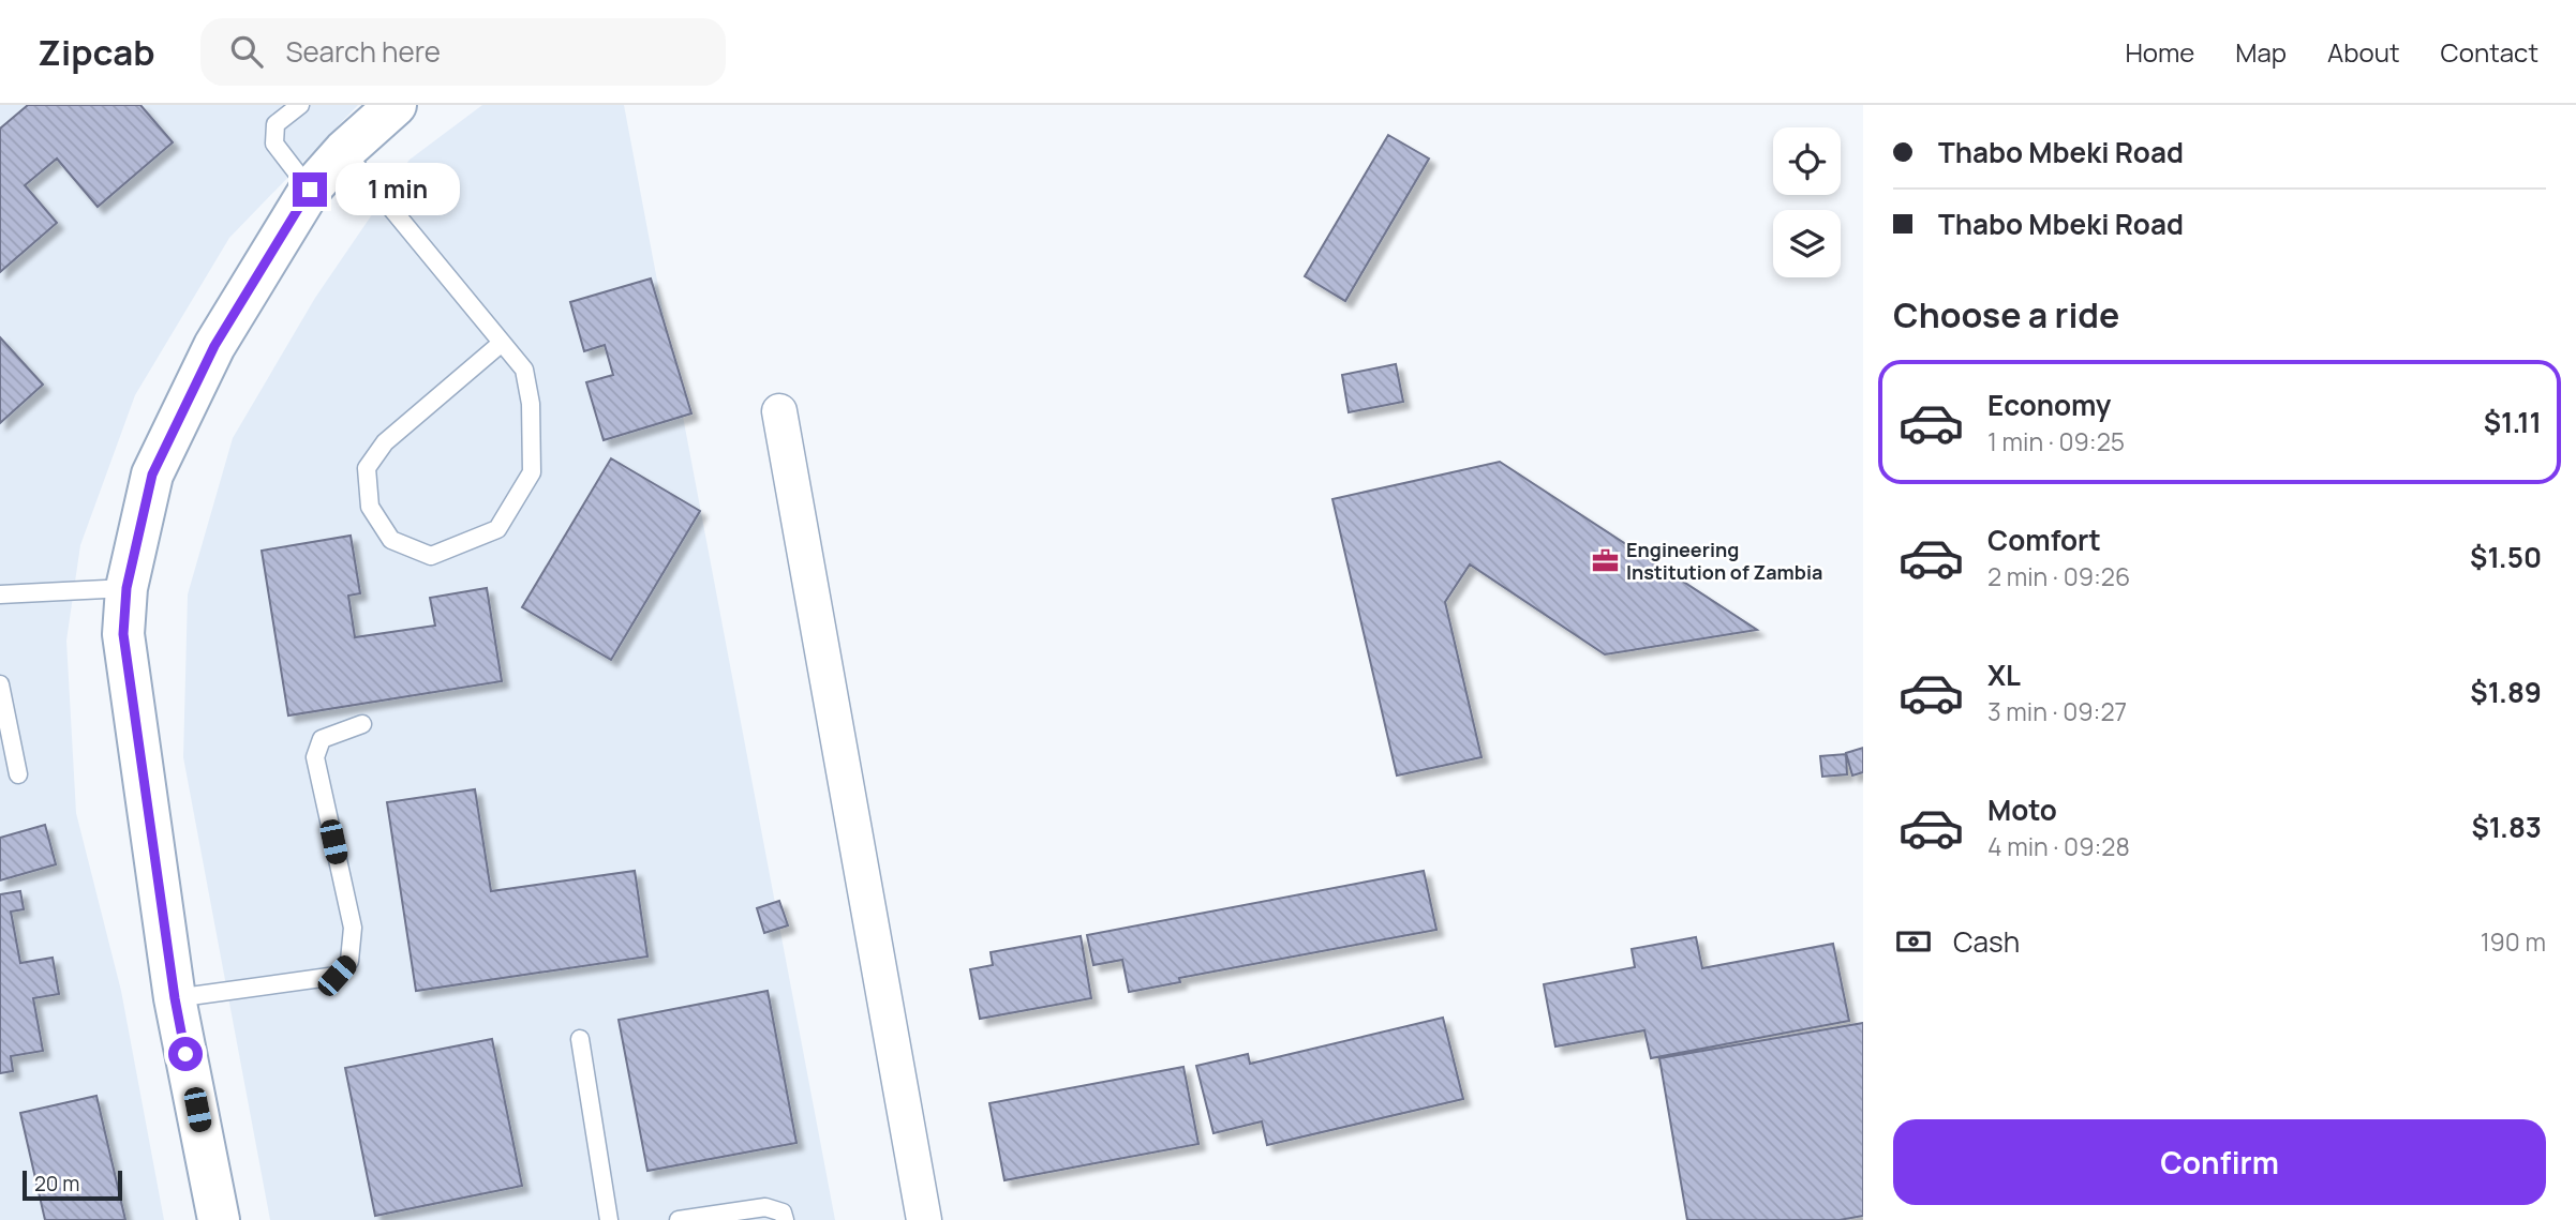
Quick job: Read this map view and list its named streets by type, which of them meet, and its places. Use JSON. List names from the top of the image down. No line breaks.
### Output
{"places":{"office":["Engineering Institution of Zambia"]},"scale_bar":"20 m","page":{"header":"Zipcab","search":"Search here","nav":["Home","Map","About","Contact"],"banner":["Thabo Mbeki Road","Thabo Mbeki Road"],"bubble":"1 min","heading":"Choose a ride","list":[{"name":"Economy","note":"1 min · 09:25","value":"$1.11"},{"name":"Comfort","note":"2 min · 09:26","value":"$1.50"},{"name":"XL","note":"3 min · 09:27","value":"$1.89"},{"name":"Moto","note":"4 min · 09:28","value":"$1.83"}],"pay":["Cash","190 m"],"buttons":"Confirm","scale":"20 m"}}
